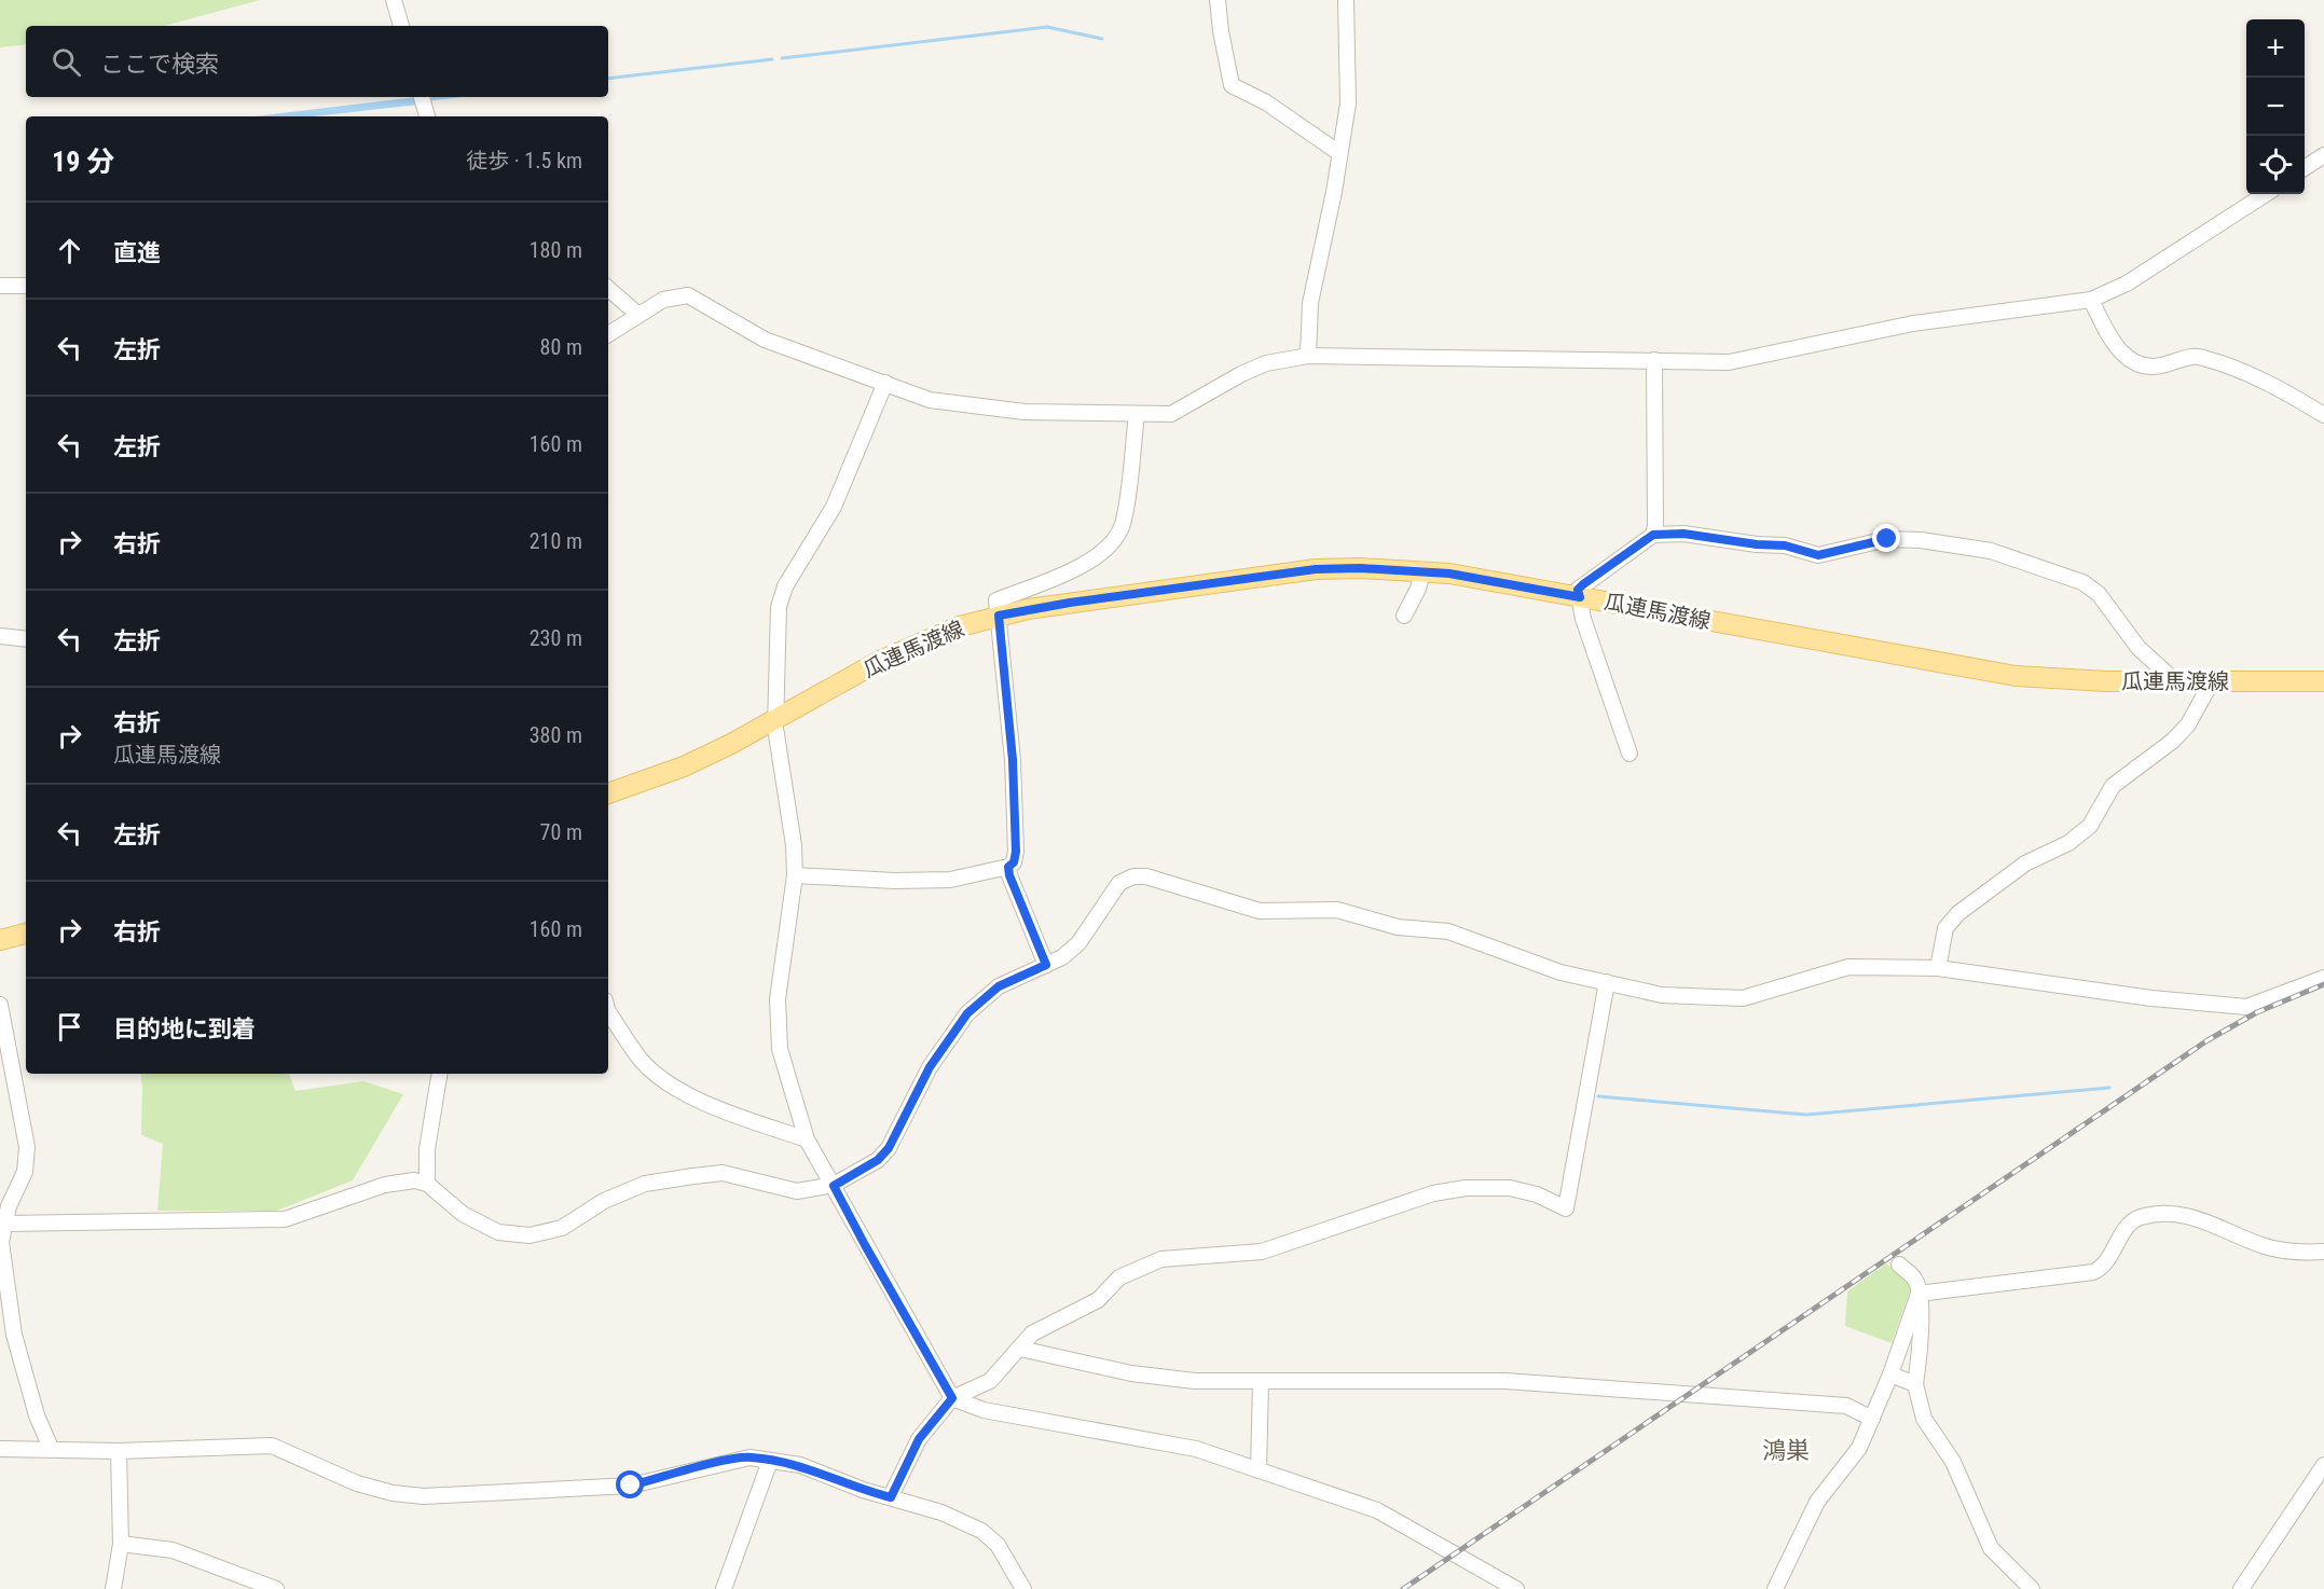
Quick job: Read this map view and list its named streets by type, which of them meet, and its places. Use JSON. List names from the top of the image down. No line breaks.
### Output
{"streets":{"main road":["瓜連馬渡線"]},"districts":["鴻巣"],"page":{"map_buttons":["+","−"],"search":"ここで検索","heading":["19 分","徒歩 · 1.5 km"],"list":[["直進","180 m"],["左折","80 m"],["左折","160 m"],["右折","210 m"],["左折","230 m"],["右折","瓜連馬渡線","380 m"],["左折","70 m"],["右折","160 m"],"目的地に到着"]}}
